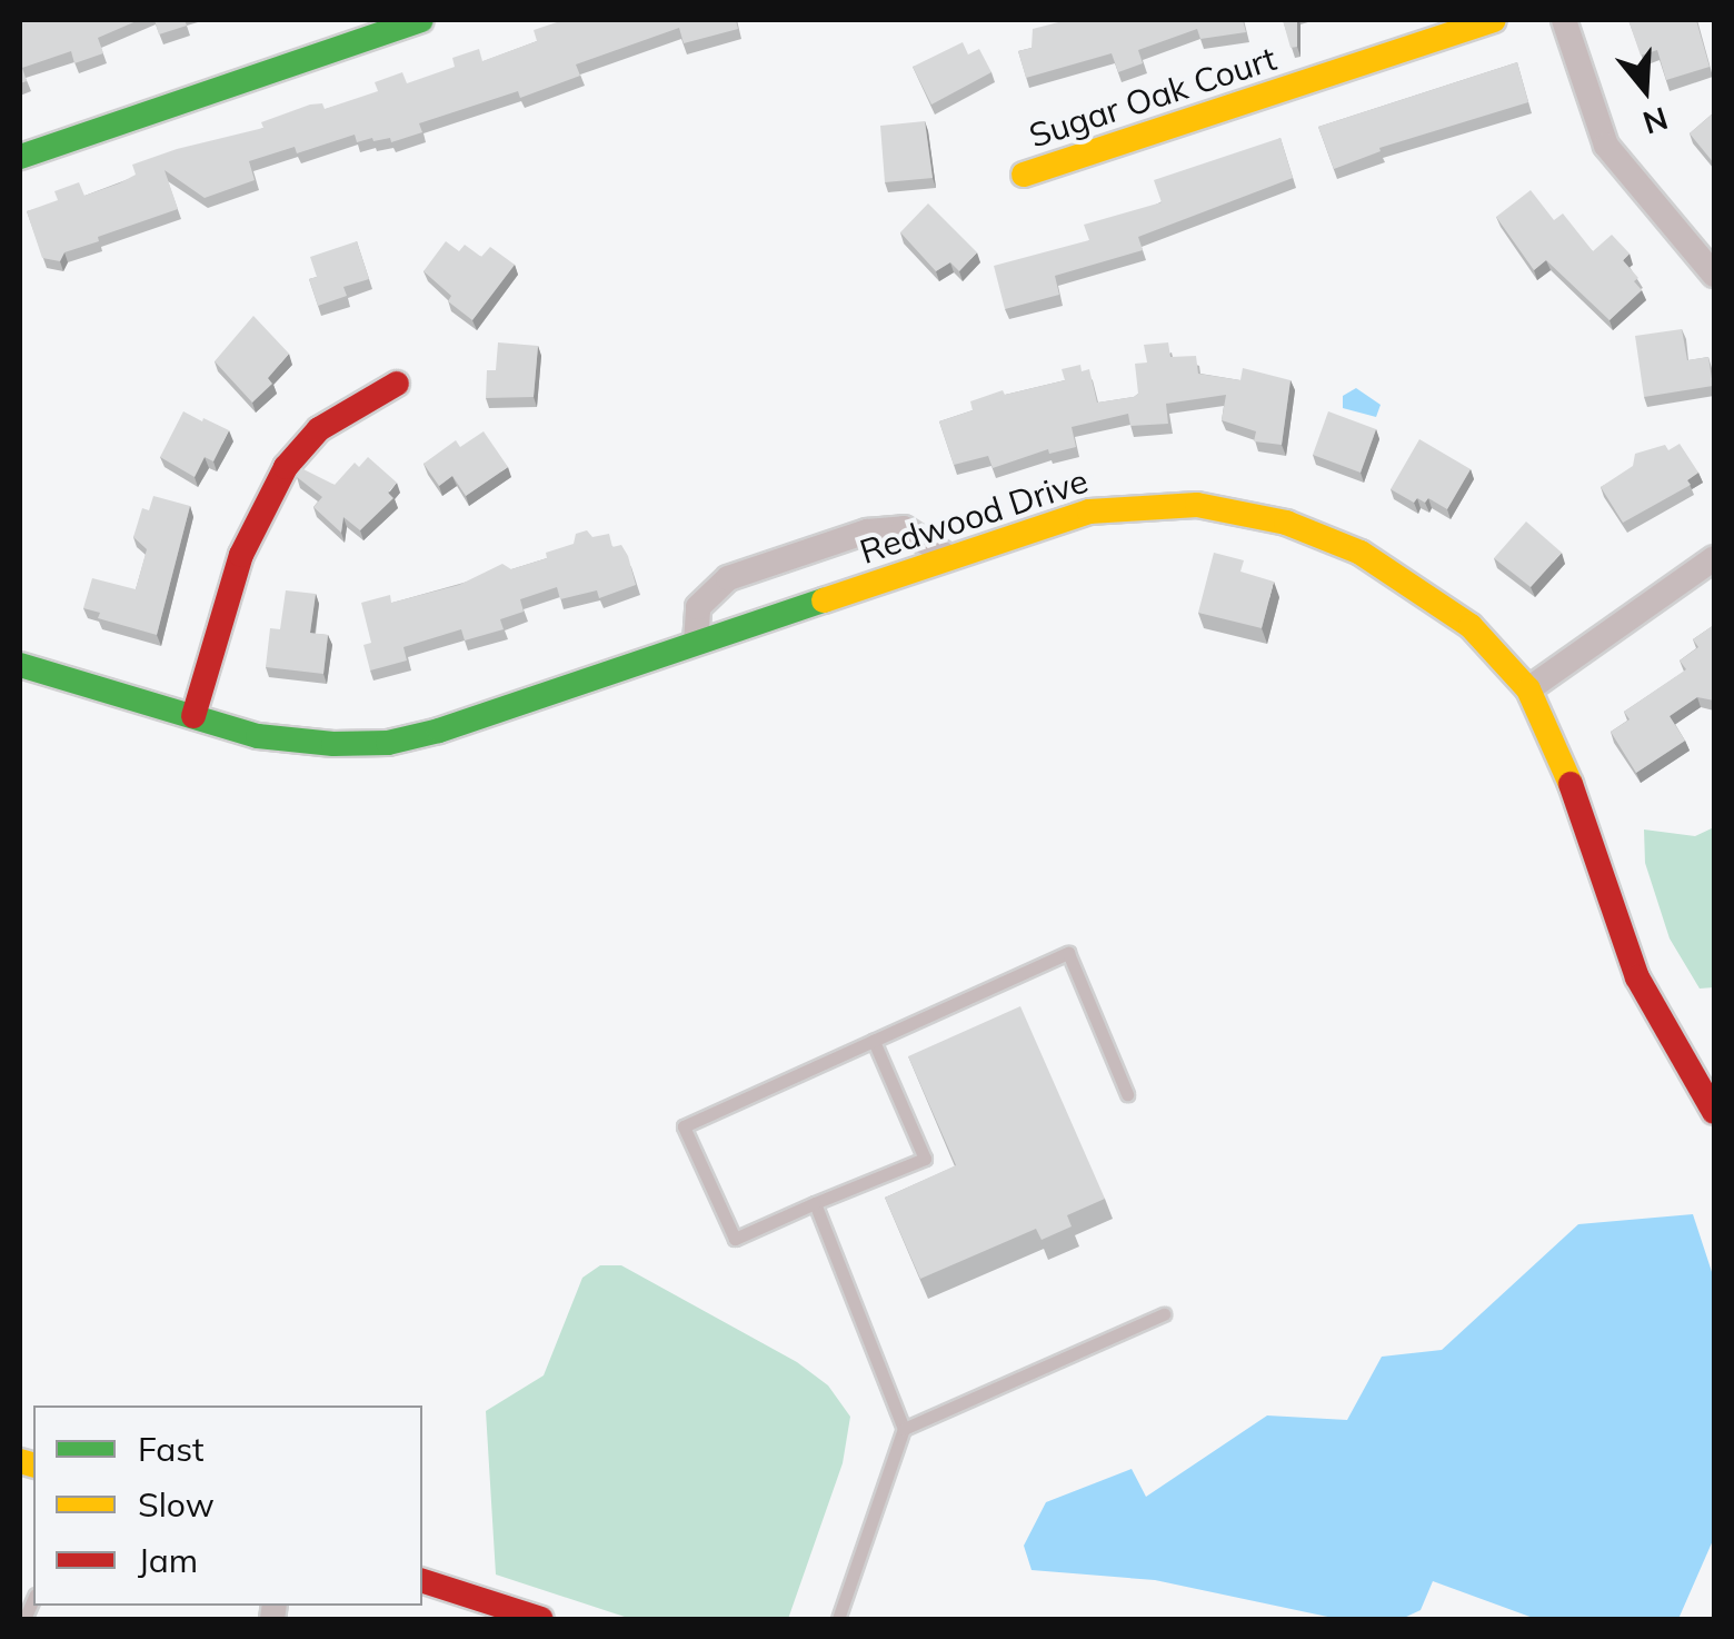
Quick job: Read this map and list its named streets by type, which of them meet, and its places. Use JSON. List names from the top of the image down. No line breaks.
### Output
{"streets":{"street":["Sugar Oak Court","Redwood Drive"]},"legend":["Fast","Slow","Jam"],"north":"bottom"}
